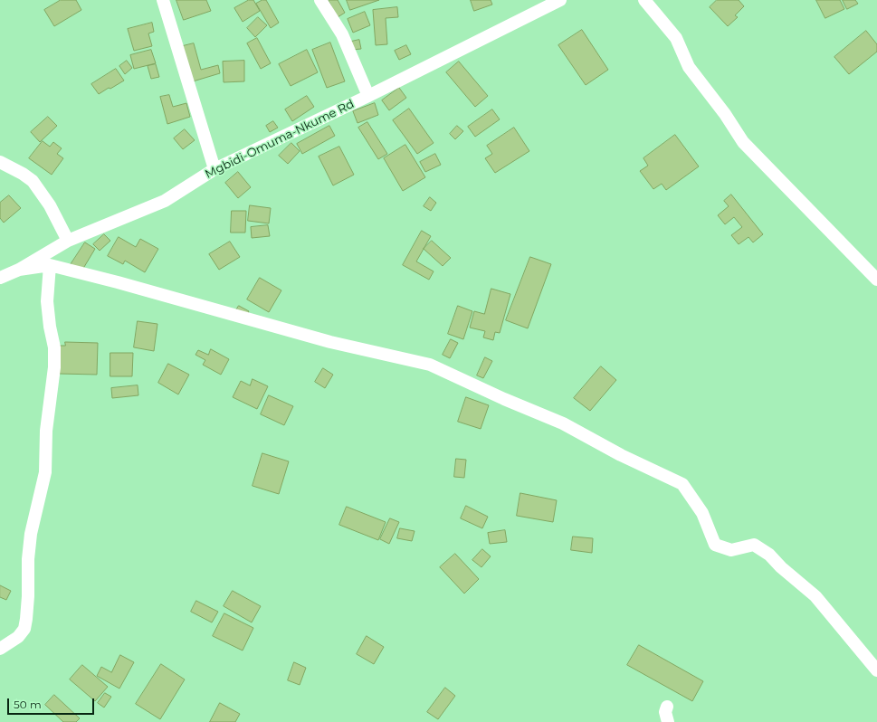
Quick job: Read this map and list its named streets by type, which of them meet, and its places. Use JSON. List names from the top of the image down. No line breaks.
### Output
{"streets":{"street":["Mgbidi-Omuma-Nkume Rd"]},"scale_bar":"50 m"}
